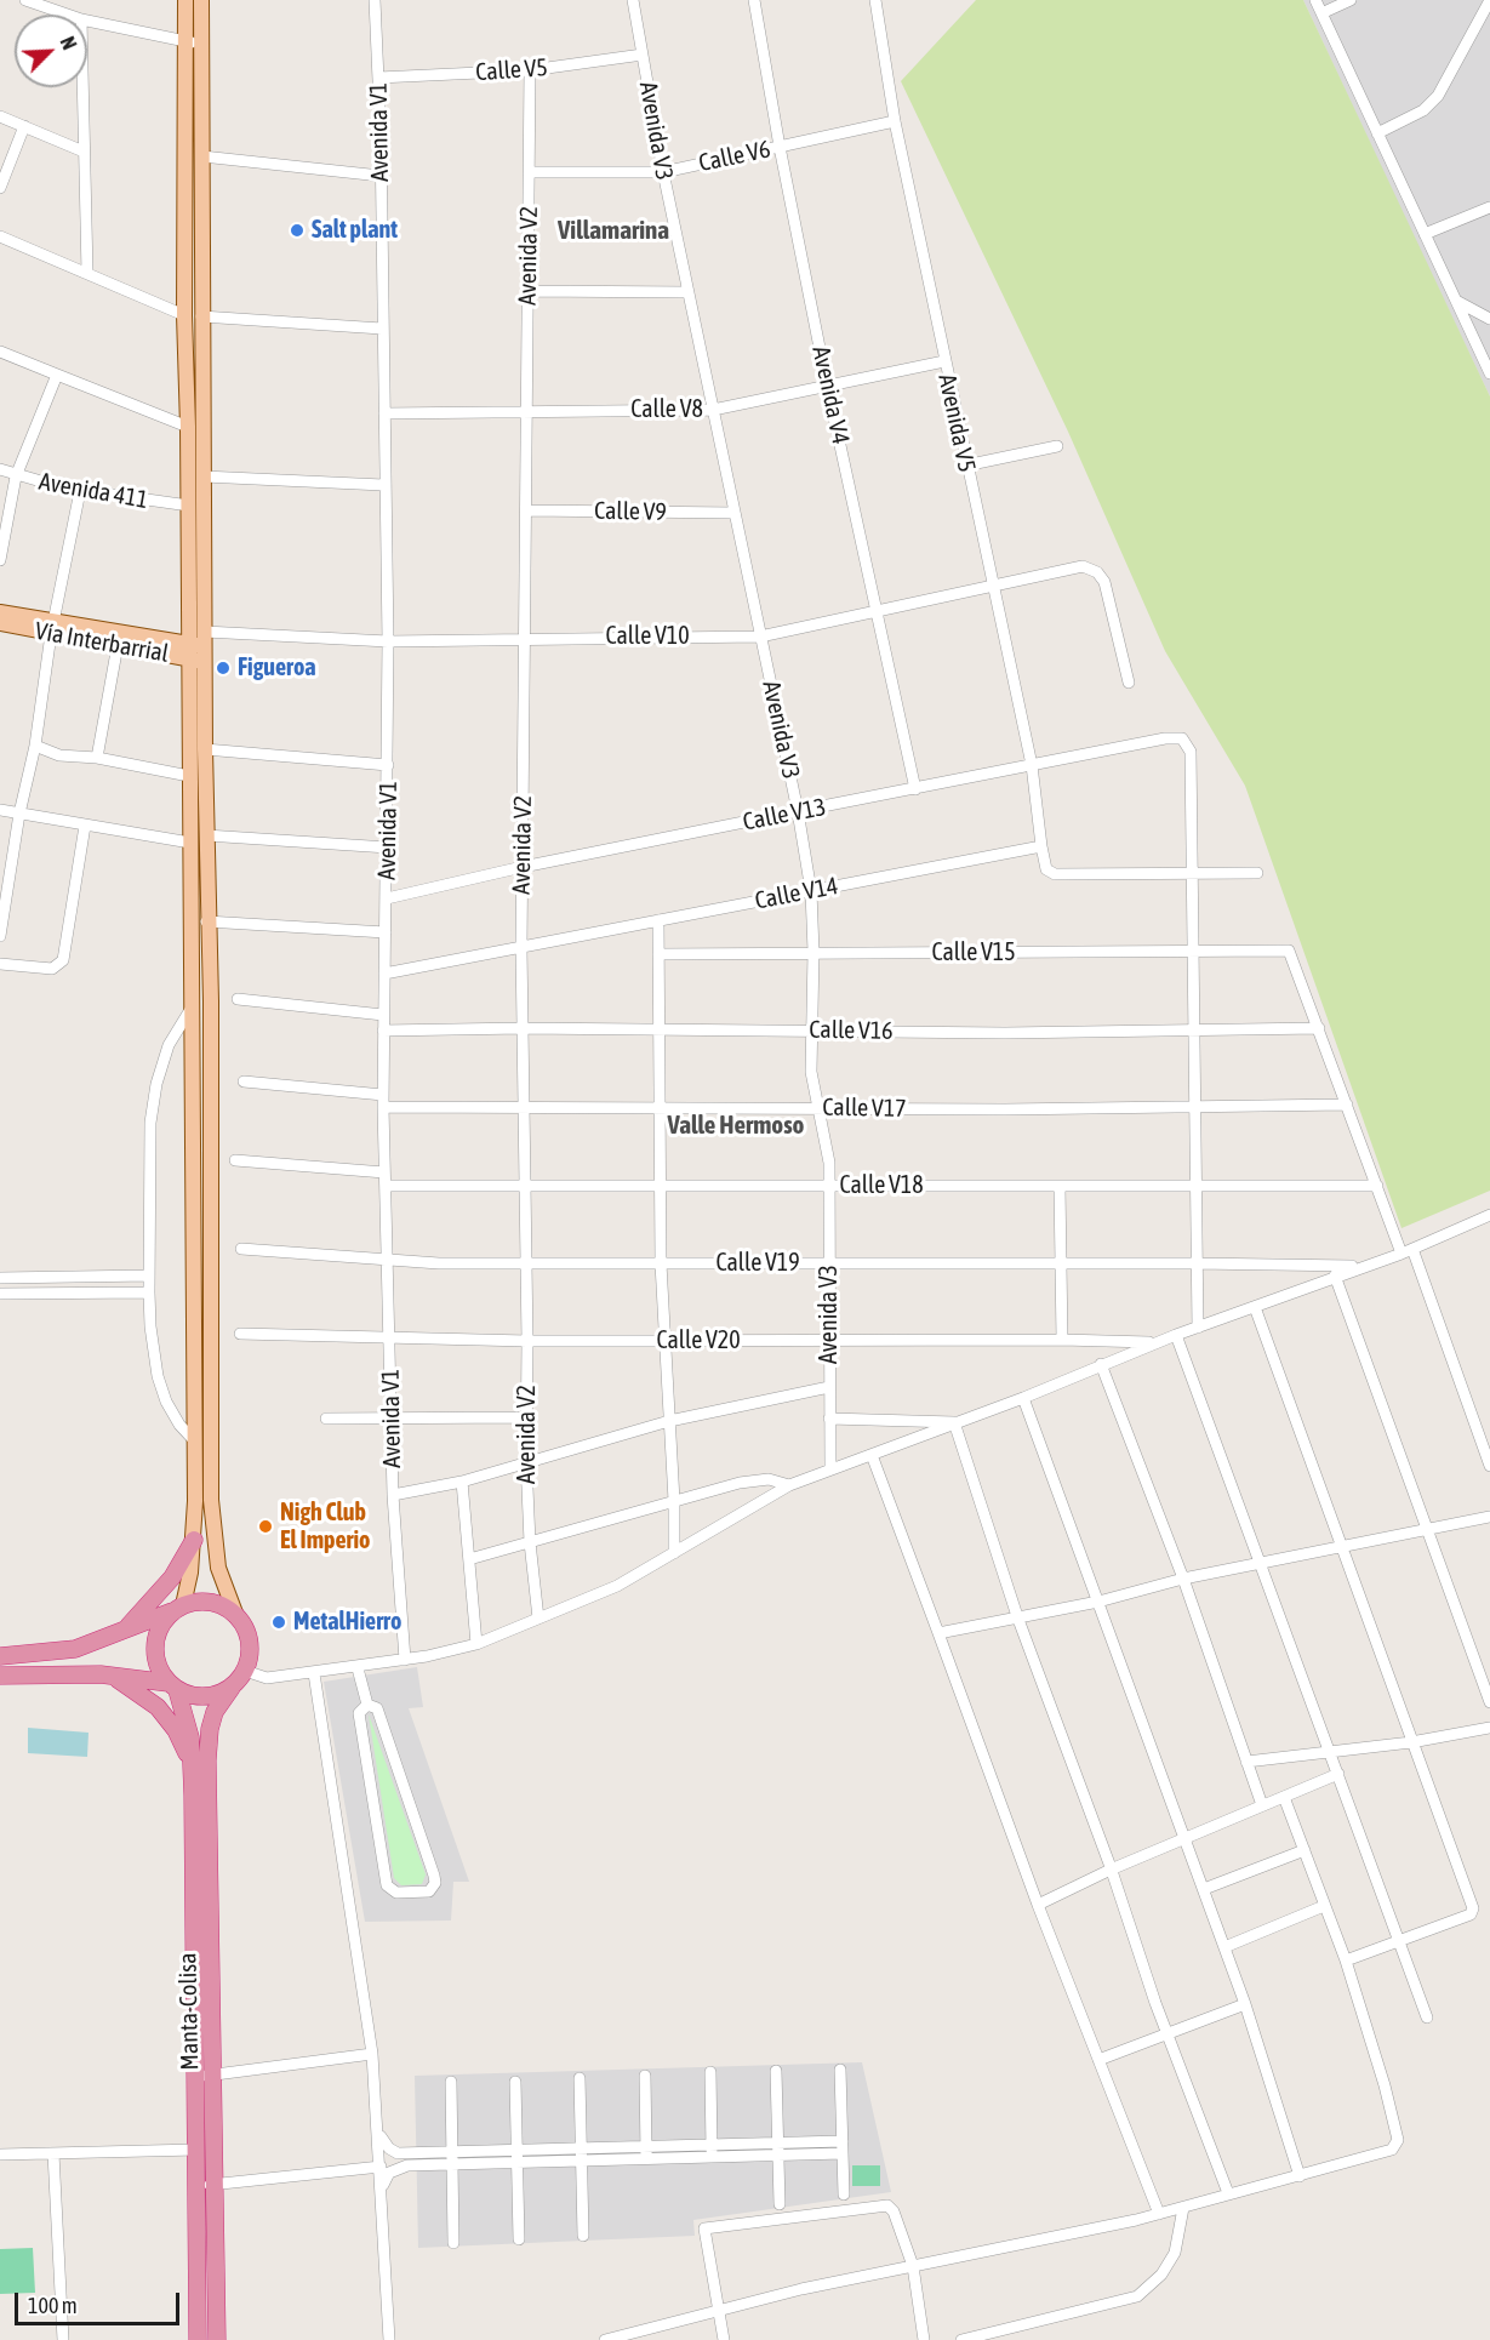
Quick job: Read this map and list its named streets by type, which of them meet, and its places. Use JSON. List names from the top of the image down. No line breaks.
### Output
{"streets":{"highway":["Manta-Colisa"],"main road":["Vía Interbarrial"],"street":["Calle V5","Avenida V3","Avenida V1","Calle V6","Avenida V2","Avenida V4","Calle V8","Avenida V5","Avenida 411","Calle V9","Calle V10","Calle V13","Calle V14","Calle V15","Calle V16","Calle V17","Calle V18","Calle V19","Calle V20"]},"crossings":[["Calle V5","Avenida V3"],["Calle V5","Avenida V1"],["Calle V5","Avenida V2"],["Avenida V3","Calle V6"],["Avenida V3","Calle V8"],["Avenida V3","Calle V9"],["Avenida V3","Calle V10"],["Avenida V3","Calle V13"],["Avenida V3","Calle V14"],["Avenida V3","Calle V15"],["Avenida V3","Calle V16"],["Avenida V3","Calle V17"],["Avenida V3","Calle V18"],["Avenida V3","Calle V19"],["Avenida V3","Calle V20"],["Avenida V1","Calle V8"],["Avenida V1","Calle V10"],["Avenida V1","Calle V13"],["Avenida V1","Calle V14"],["Avenida V1","Calle V16"],["Avenida V1","Calle V17"],["Avenida V1","Calle V18"],["Avenida V1","Calle V19"],["Avenida V1","Calle V20"],["Calle V6","Avenida V2"],["Calle V6","Avenida V4"],["Calle V6","Avenida V5"],["Avenida V2","Calle V8"],["Avenida V2","Calle V9"],["Avenida V2","Calle V10"],["Avenida V2","Calle V13"],["Avenida V2","Calle V14"],["Avenida V2","Calle V16"],["Avenida V2","Calle V17"],["Avenida V2","Calle V18"],["Avenida V2","Calle V19"],["Avenida V2","Calle V20"],["Avenida V4","Calle V8"],["Avenida V4","Calle V10"],["Avenida V4","Calle V13"],["Calle V8","Avenida V5"],["Avenida V5","Calle V10"],["Avenida V5","Calle V13"],["Avenida V5","Calle V14"],["Calle V10","Vía Interbarrial"],["Calle V15","Calle V16"]],"districts":["Villamarina","Valle Hermoso"],"places":["Salt plant","Figueroa","Nigh Club El Imperio","MetalHierro"],"scale_bar":"100 m","north":"top right"}
